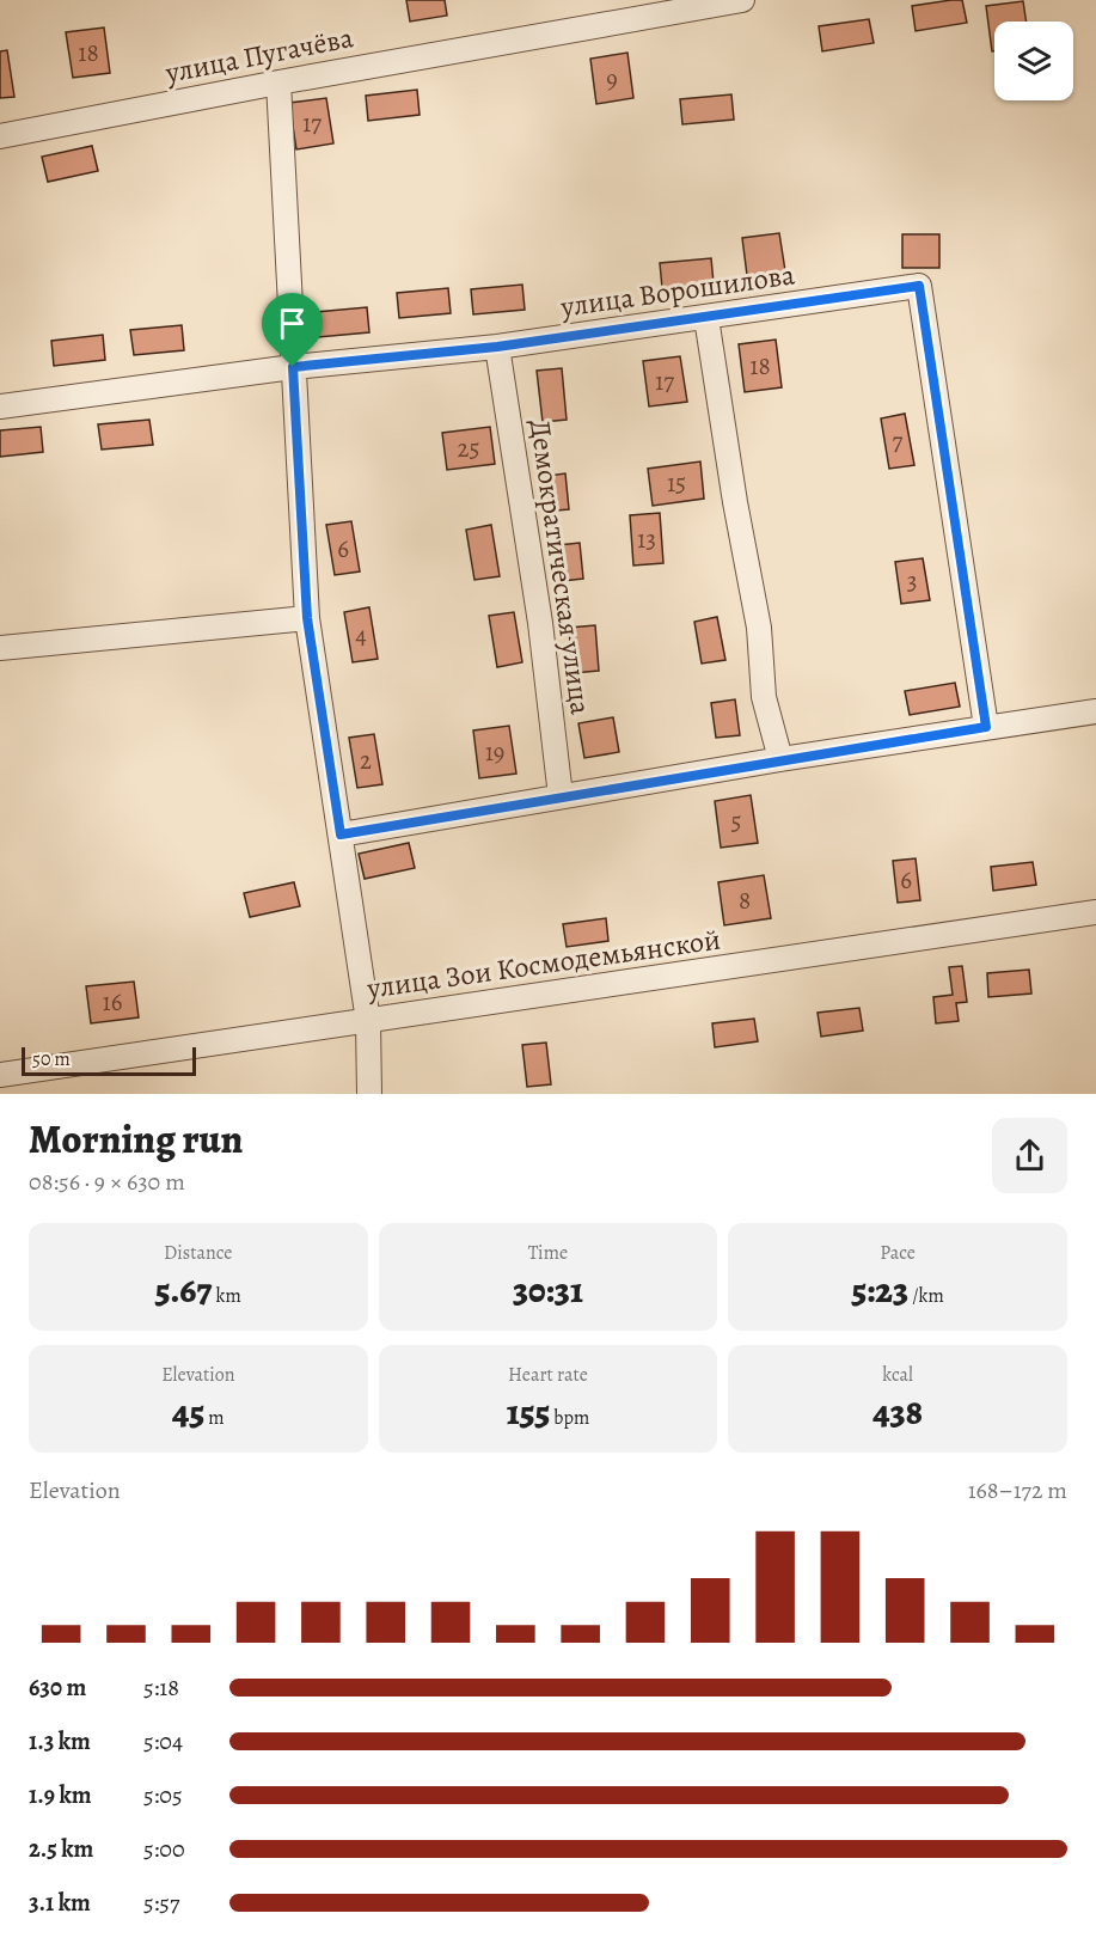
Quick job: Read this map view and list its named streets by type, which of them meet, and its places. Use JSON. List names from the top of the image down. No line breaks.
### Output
{"streets":{"street":["улица Пугачёва","улица Ворошилова","Демократическая улица","улица Зои Космодемьянской"]},"crossings":[["улица Ворошилова","Демократическая улица"]],"house_numbers":["18","9","17","18","17","7","25","15","13","6","3","4","19","2","5","6","8","16"],"scale_bar":"50 m","page":{"scale":"50 m","heading":["Morning run","08:56 · 9 × 630 m"],"stats":[["Distance","5.67 km"],["Time","30:31"],["Pace","5:23 /km"],["Elevation","45 m"],["Heart rate","155 bpm"],["kcal","438"]],"chart":["Elevation","168–172 m"],"list":[{"name":"630 m","note":"5:18"},{"name":"1.3 km","note":"5:04"},{"name":"1.9 km","note":"5:05"},{"name":"2.5 km","note":"5:00"},{"name":"3.1 km","note":"5:57"}]}}
